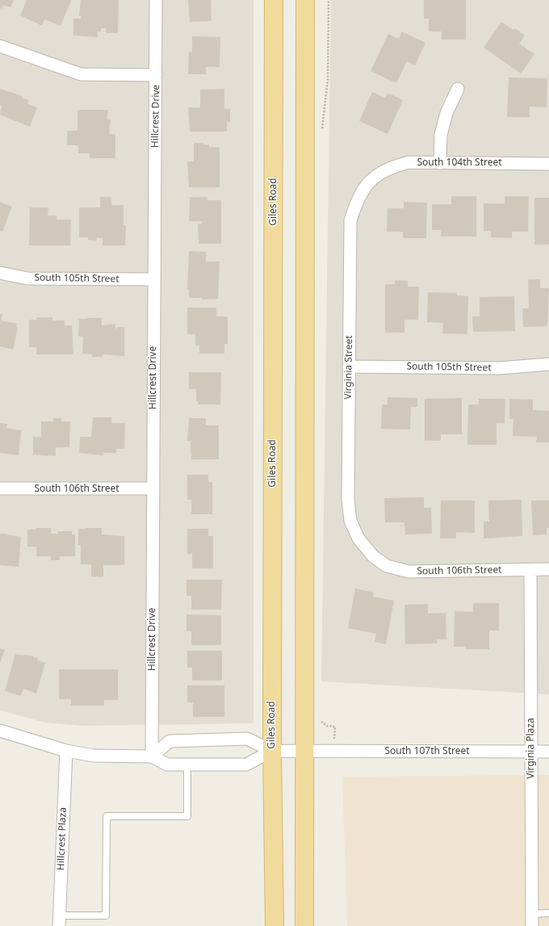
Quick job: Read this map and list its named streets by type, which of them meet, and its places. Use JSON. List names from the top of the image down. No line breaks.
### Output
{"streets":{"main road":["Giles Road"],"street":["Hillcrest Drive","South 104th Street","South 105th Street","Virginia Street","South 106th Street","Virginia Plaza","South 107th Street","Hillcrest Plaza"]},"crossings":[["Hillcrest Drive","South 105th Street"],["Hillcrest Drive","South 106th Street"],["South 104th Street","Virginia Street"],["Giles Road","South 107th Street"],["South 105th Street","Virginia Street"],["Virginia Street","South 106th Street"],["South 106th Street","Virginia Plaza"],["Virginia Plaza","South 107th Street"]]}
